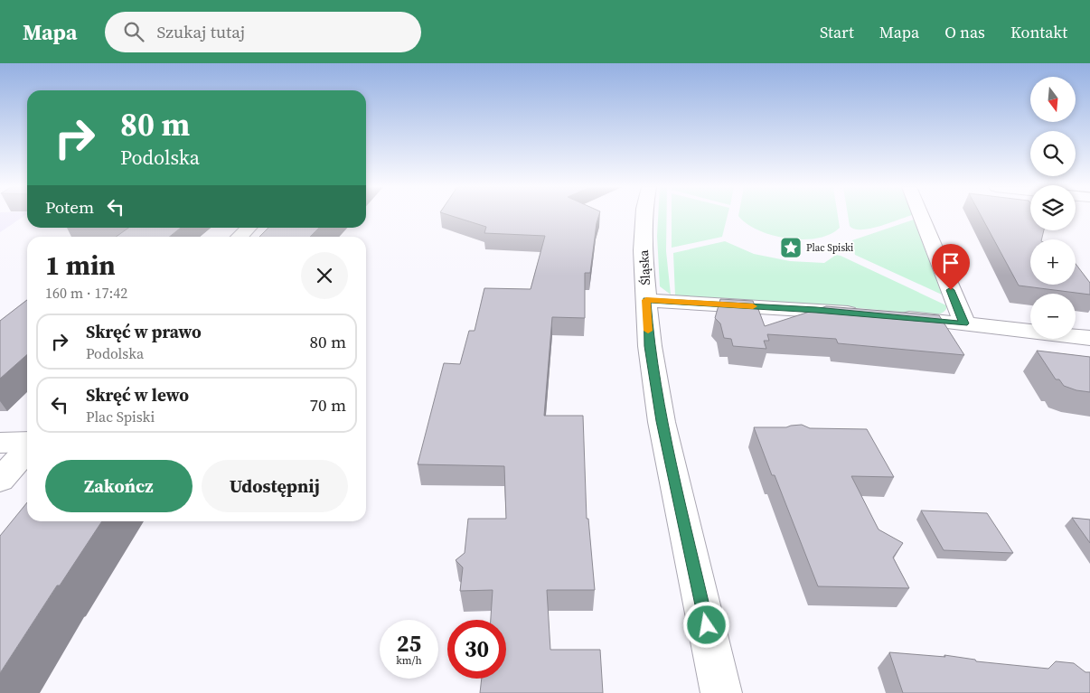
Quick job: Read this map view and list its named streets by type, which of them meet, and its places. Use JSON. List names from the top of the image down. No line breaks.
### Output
{"streets":{"street":["Śląska"]},"places":{"place":["Plac Spiski"]},"north":"bottom","page":{"header":"Mapa","search":"Szukaj tutaj","nav":["Start","Mapa","O nas","Kontakt"],"map_buttons":["+","−"],"turn":["80 m","Podolska"],"then":"Potem","heading":["1 min","160 m · 17:42"],"list":[{"name":"Skręć w prawo","note":"Podolska","value":"80 m"},{"name":"Skręć w lewo","note":"Plac Spiski","value":"70 m"}],"buttons":["Zakończ","Udostępnij"],"speed":"25 km/h","limit":"30"}}
